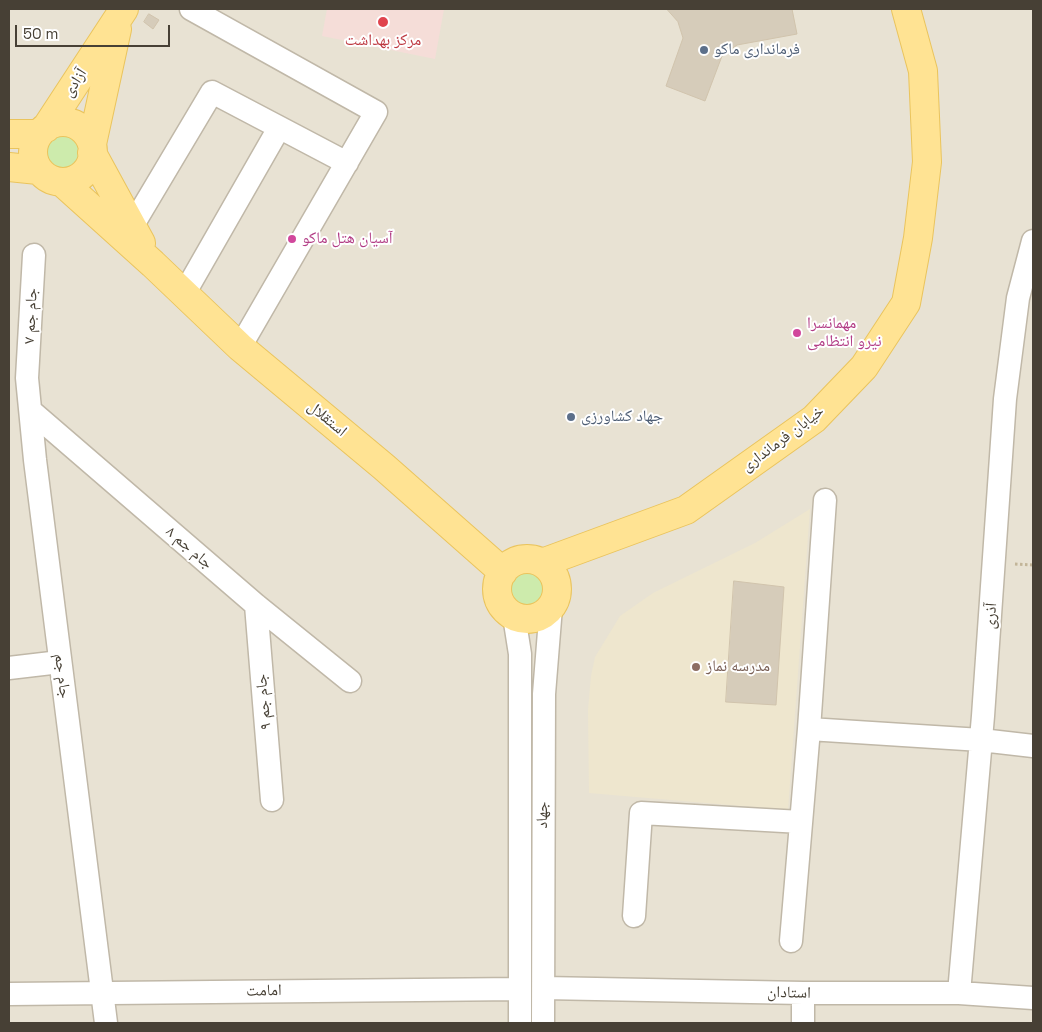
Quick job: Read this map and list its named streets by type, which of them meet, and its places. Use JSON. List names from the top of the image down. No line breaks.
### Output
{"streets":{"main road":["آزادی","استقلال","خیابان فرمانداری"],"street":["جام جم ۷","جام جم ۸","آذری","جام جم","جام جم ۹","جهاد","امامت","استادان"]},"crossings":[["آزادی","استقلال"],["جام جم ۷","جام جم"],["استقلال","خیابان فرمانداری"],["استقلال","جهاد"],["خیابان فرمانداری","جهاد"],["جام جم ۸","جام جم"],["جام جم ۸","جام جم ۹"],["آذری","استادان"],["جام جم","امامت"],["جهاد","امامت"],["جهاد","استادان"]],"places":["مرکز بهداشت","فرمانداری ماکو","آسیان هتل ماکو","مهمانسرا نیرو انتظامی","جهاد کشاورزی","مدرسه نماز"],"scale_bar":"50 m"}
